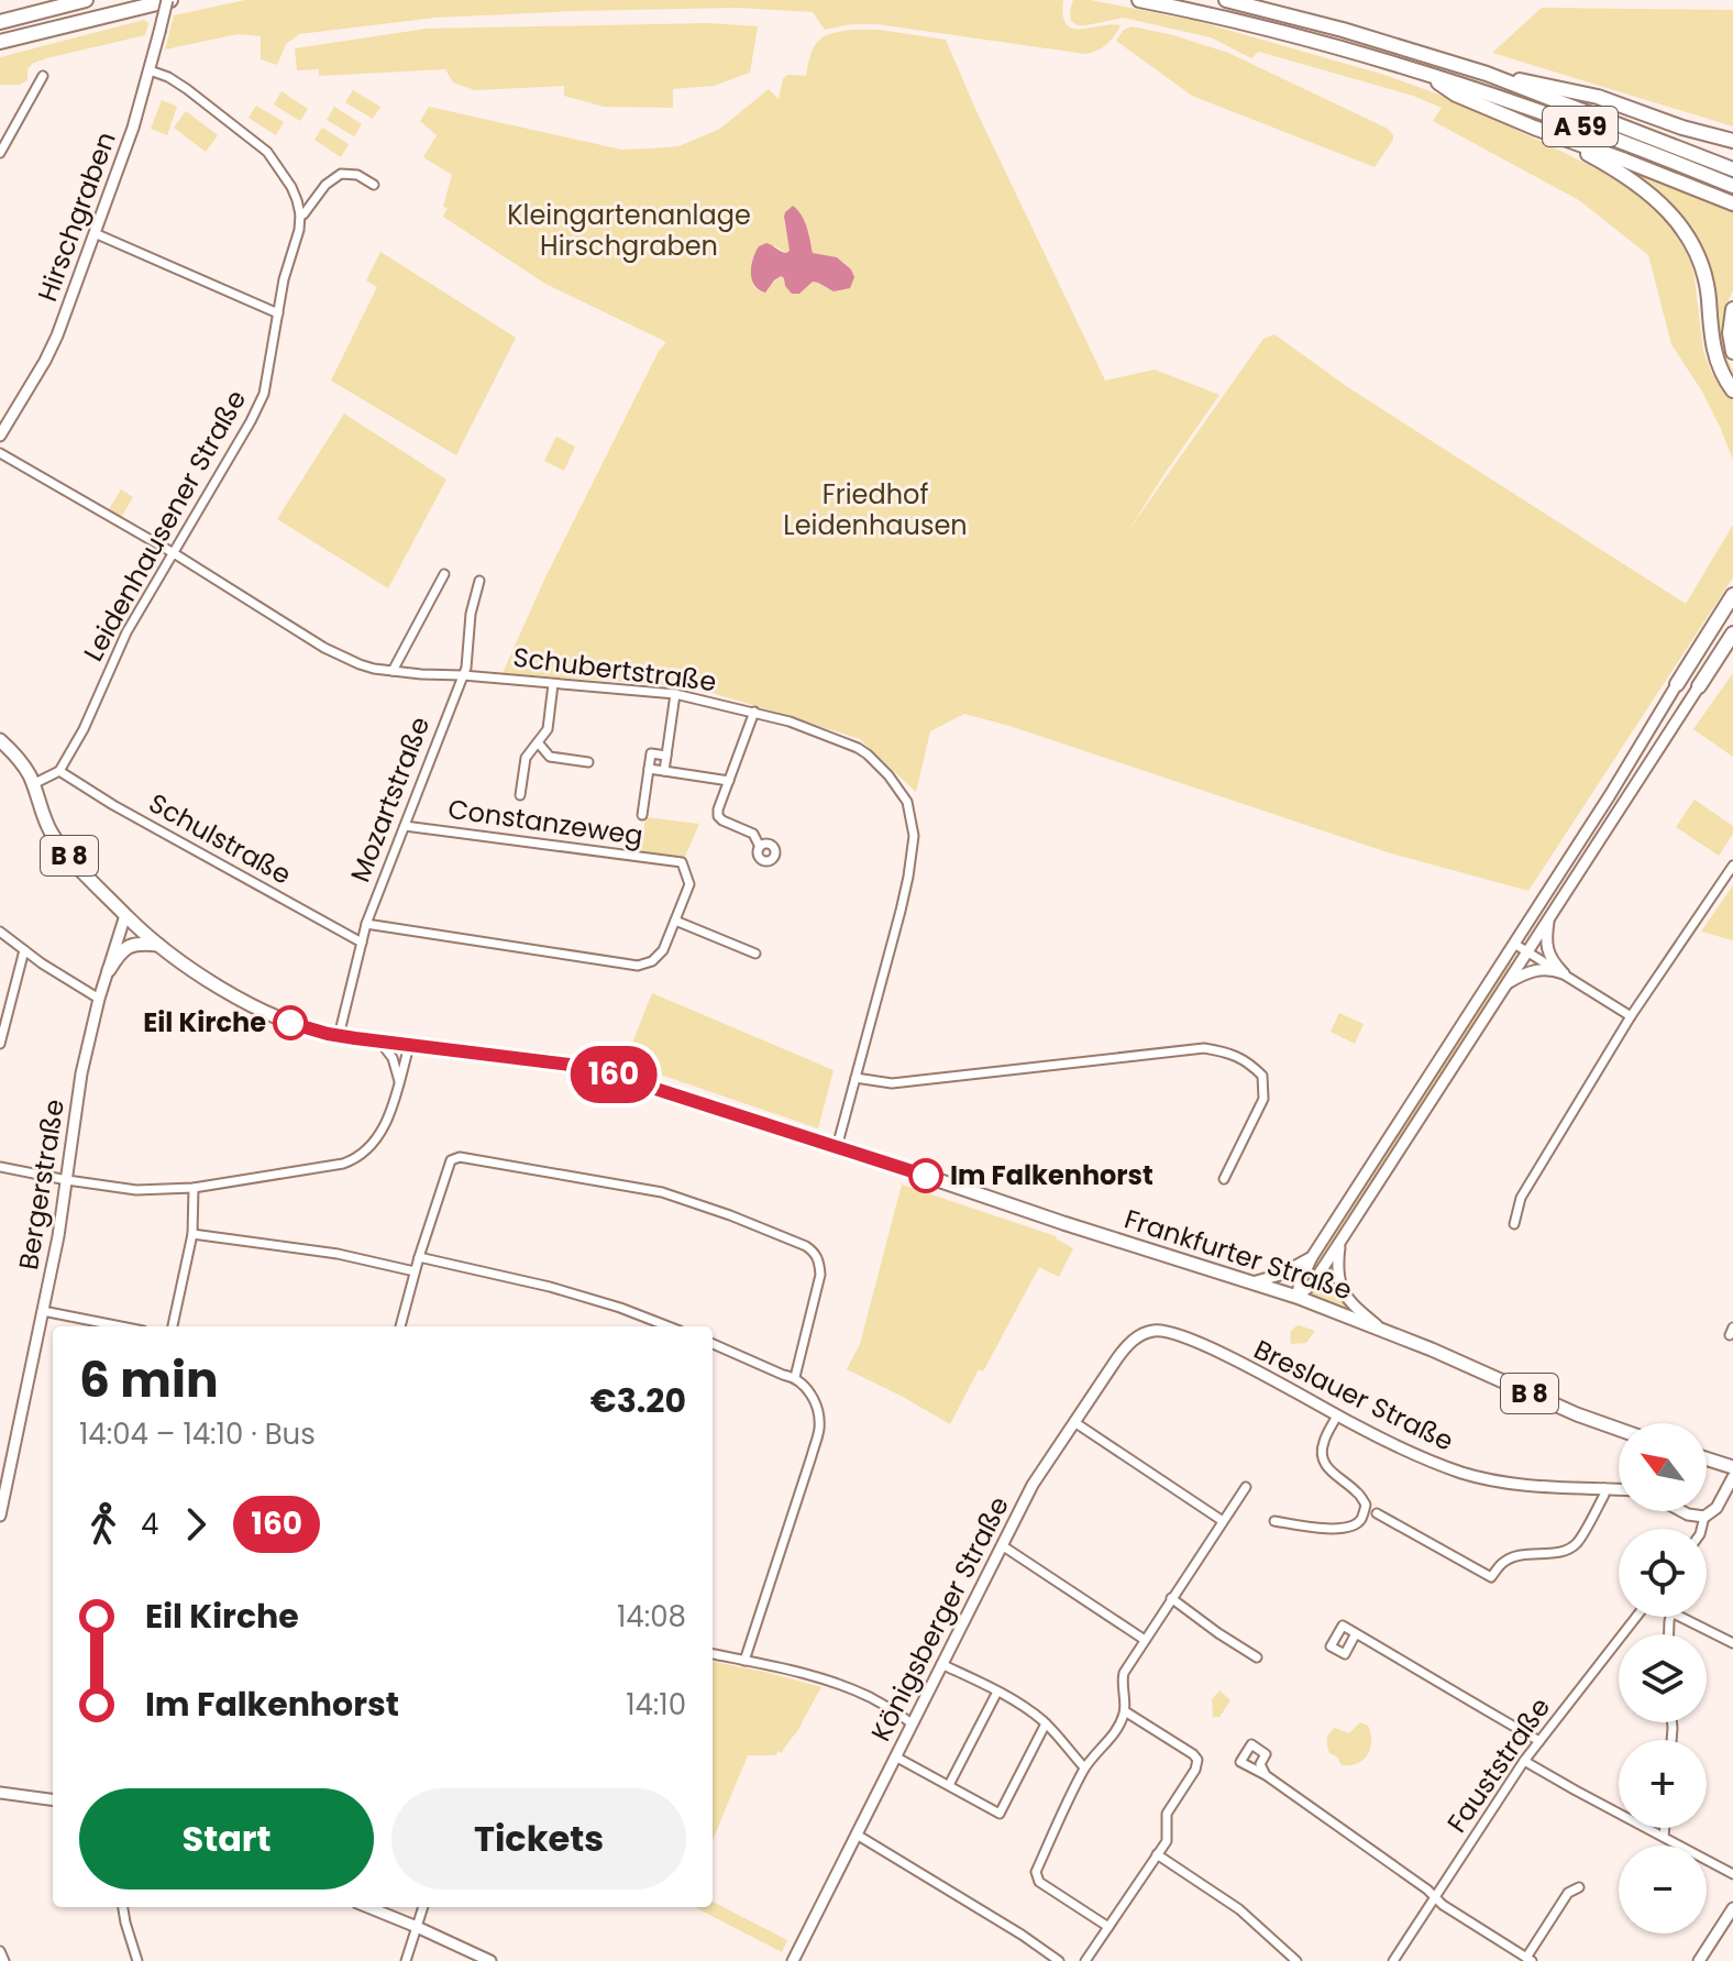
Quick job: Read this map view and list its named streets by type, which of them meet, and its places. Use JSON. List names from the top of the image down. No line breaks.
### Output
{"streets":{"highway":["A 59"],"main road":["B 8","Frankfurter Straße"],"street":["Hirschgraben","Leidenhausener Straße","Schubertstraße","Mozartstraße","Constanzeweg","Schulstraße","Bergerstraße","Breslauer Straße","Königsberger Straße","Fauststraße"]},"crossings":[["Leidenhausener Straße","Schubertstraße"],["Leidenhausener Straße","Schulstraße"],["Schubertstraße","Mozartstraße"],["Schubertstraße","Frankfurter Straße"],["Mozartstraße","Constanzeweg"],["Mozartstraße","Schulstraße"],["Mozartstraße","Frankfurter Straße"],["Bergerstraße","Frankfurter Straße"],["Breslauer Straße","Königsberger Straße"]],"parks":["Kleingartenanlage Hirschgraben","Friedhof Leidenhausen"],"places":["Eil Kirche","Im Falkenhorst"],"lines":["bus line 160"],"north":"top left","page":{"on_map":"160","heading":["6 min","14:04 – 14:10 · Bus","€3.20"],"map_buttons":["+","−"],"legs":["4","160"],"list":[{"name":"Eil Kirche","value":"14:08"},{"name":"Im Falkenhorst","value":"14:10"}],"buttons":["Start","Tickets"]}}
